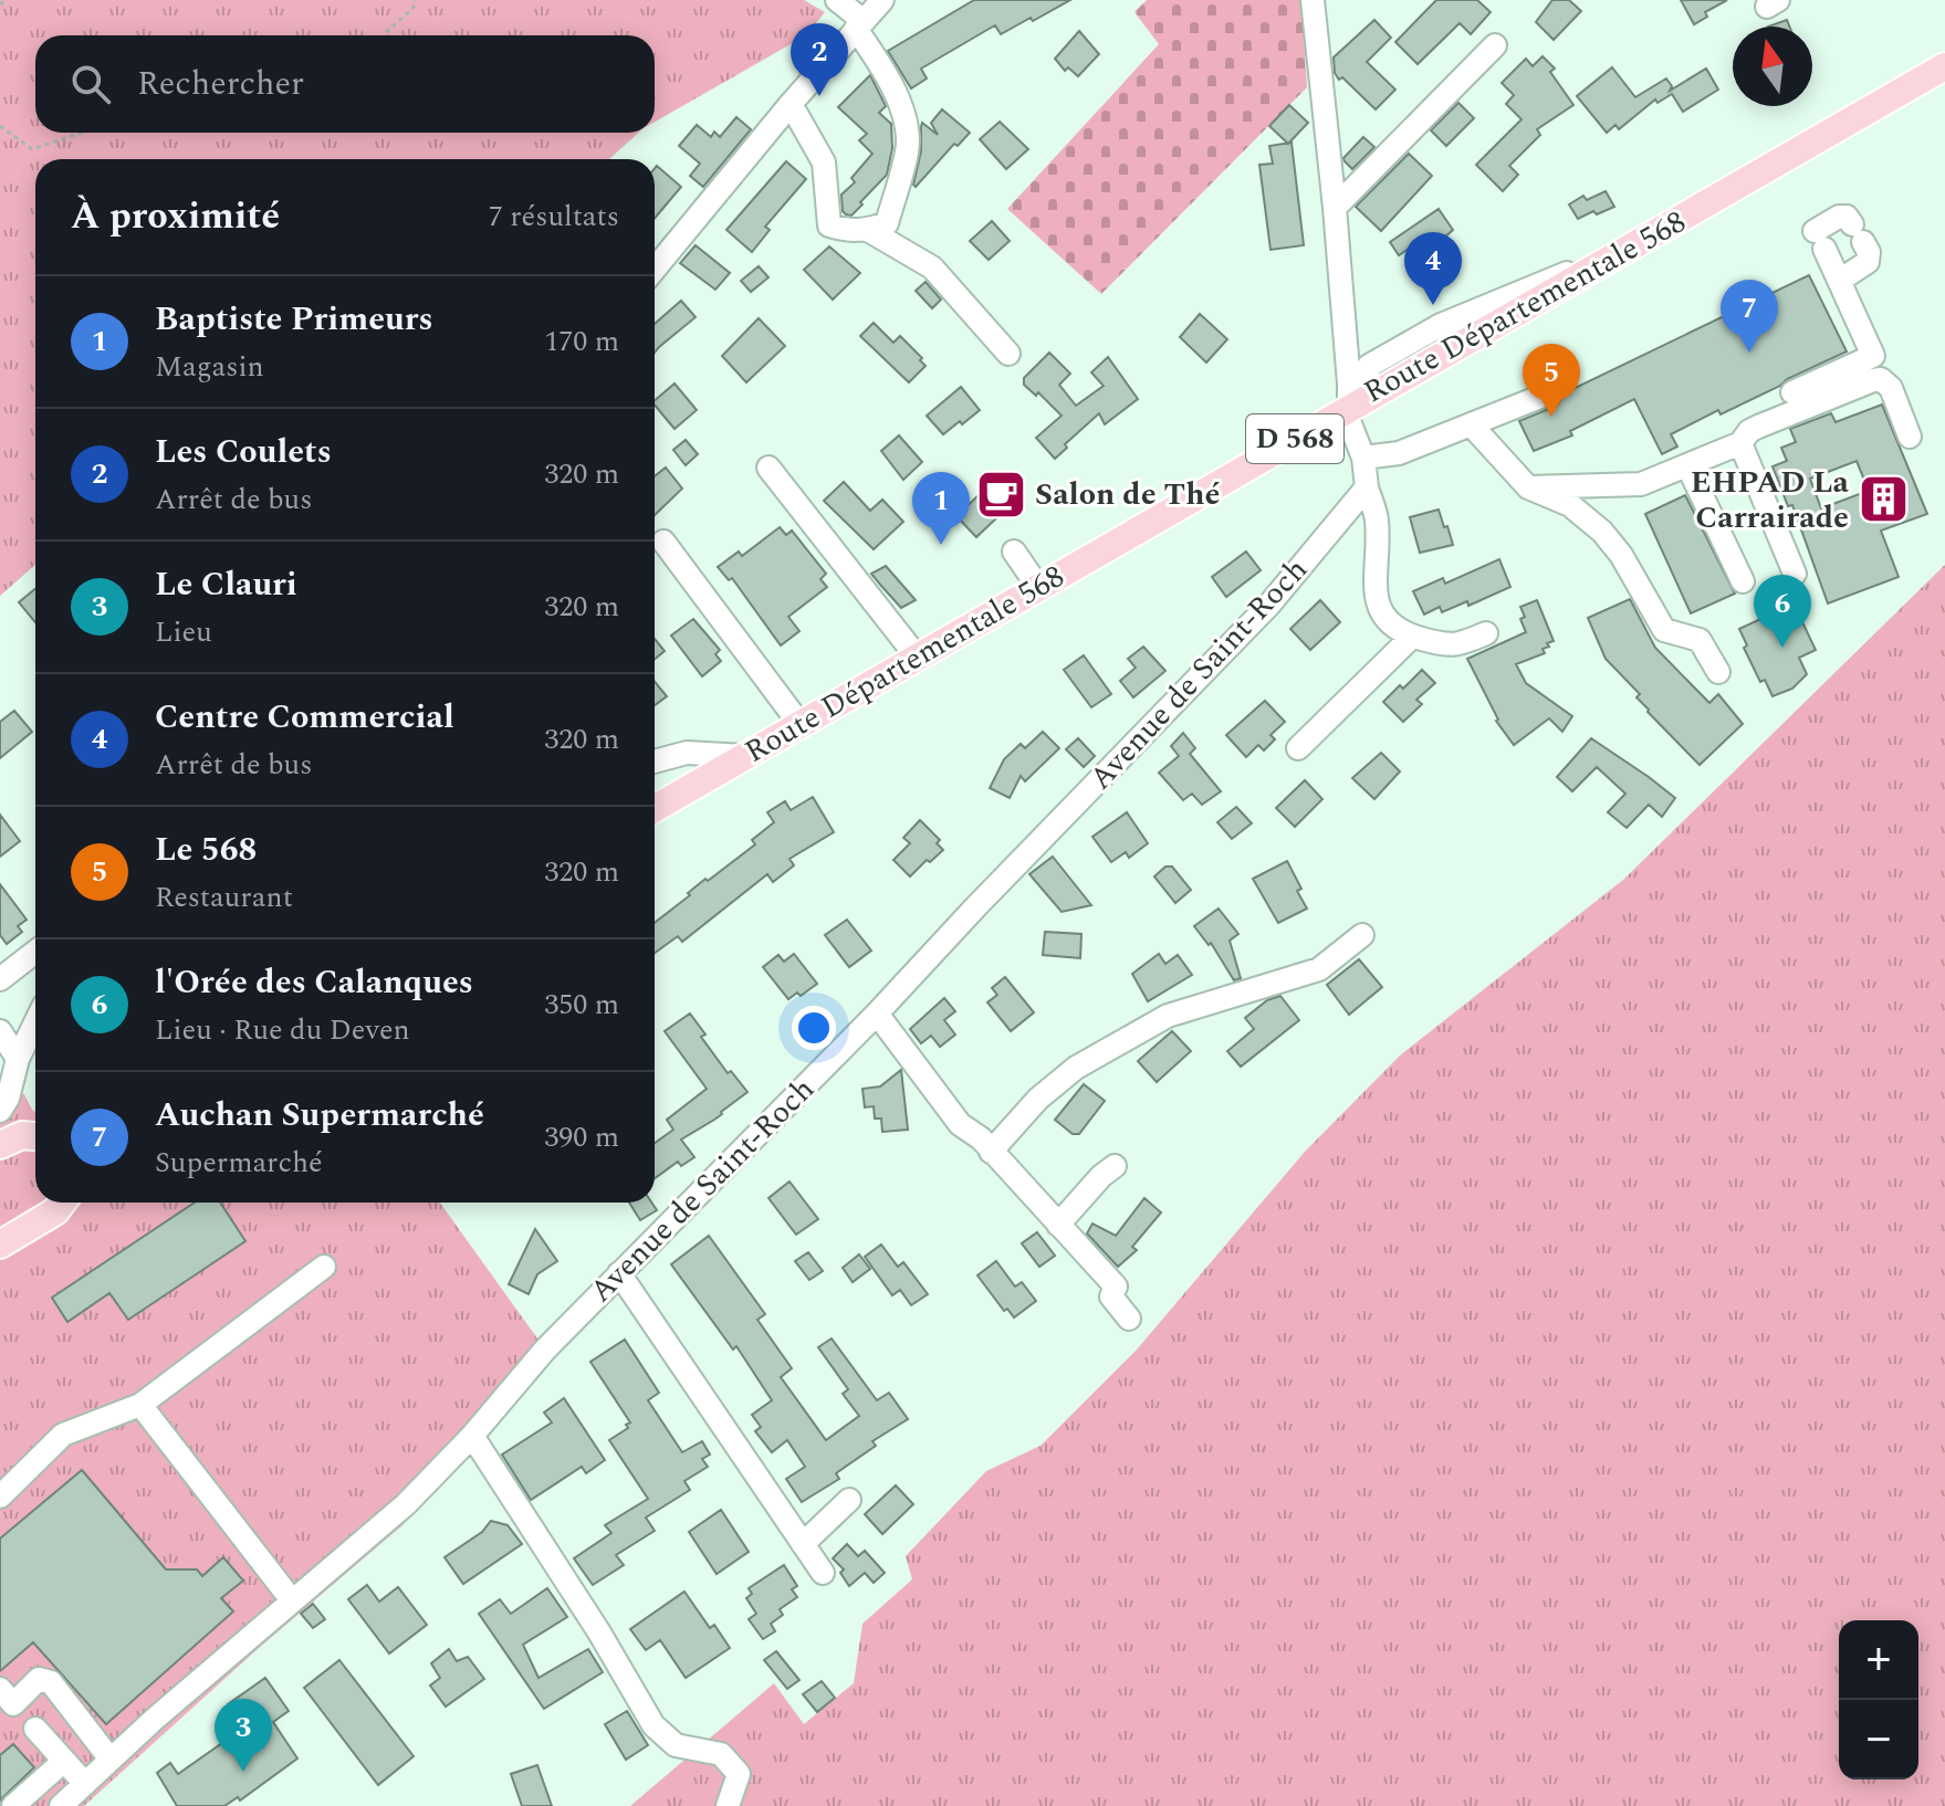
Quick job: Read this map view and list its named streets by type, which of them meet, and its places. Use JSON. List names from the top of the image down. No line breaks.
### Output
{"streets":{"main road":["Route Départementale 568","D 568"],"street":["Avenue de Saint-Roch"]},"places":{"cafe":["Salon de Thé"],"building":["EHPAD La Carrairade"]},"north":"top","page":{"pins":["2","4","7","5","1","6","3"],"search":"Rechercher","heading":["À proximité","7 résultats"],"list":[{"mark":"1","name":"Baptiste Primeurs","note":"Magasin","value":"170 m"},{"mark":"2","name":"Les Coulets","note":"Arrêt de bus","value":"320 m"},{"mark":"3","name":"Le Clauri","note":"Lieu","value":"320 m"},{"mark":"4","name":"Centre Commercial","note":"Arrêt de bus","value":"320 m"},{"mark":"5","name":"Le 568","note":"Restaurant","value":"320 m"},{"mark":"6","name":"l'Orée des Calanques","note":"Lieu · Rue du Deven","value":"350 m"},{"mark":"7","name":"Auchan Supermarché","note":"Supermarché","value":"390 m"}],"map_buttons":["+","−"]}}
